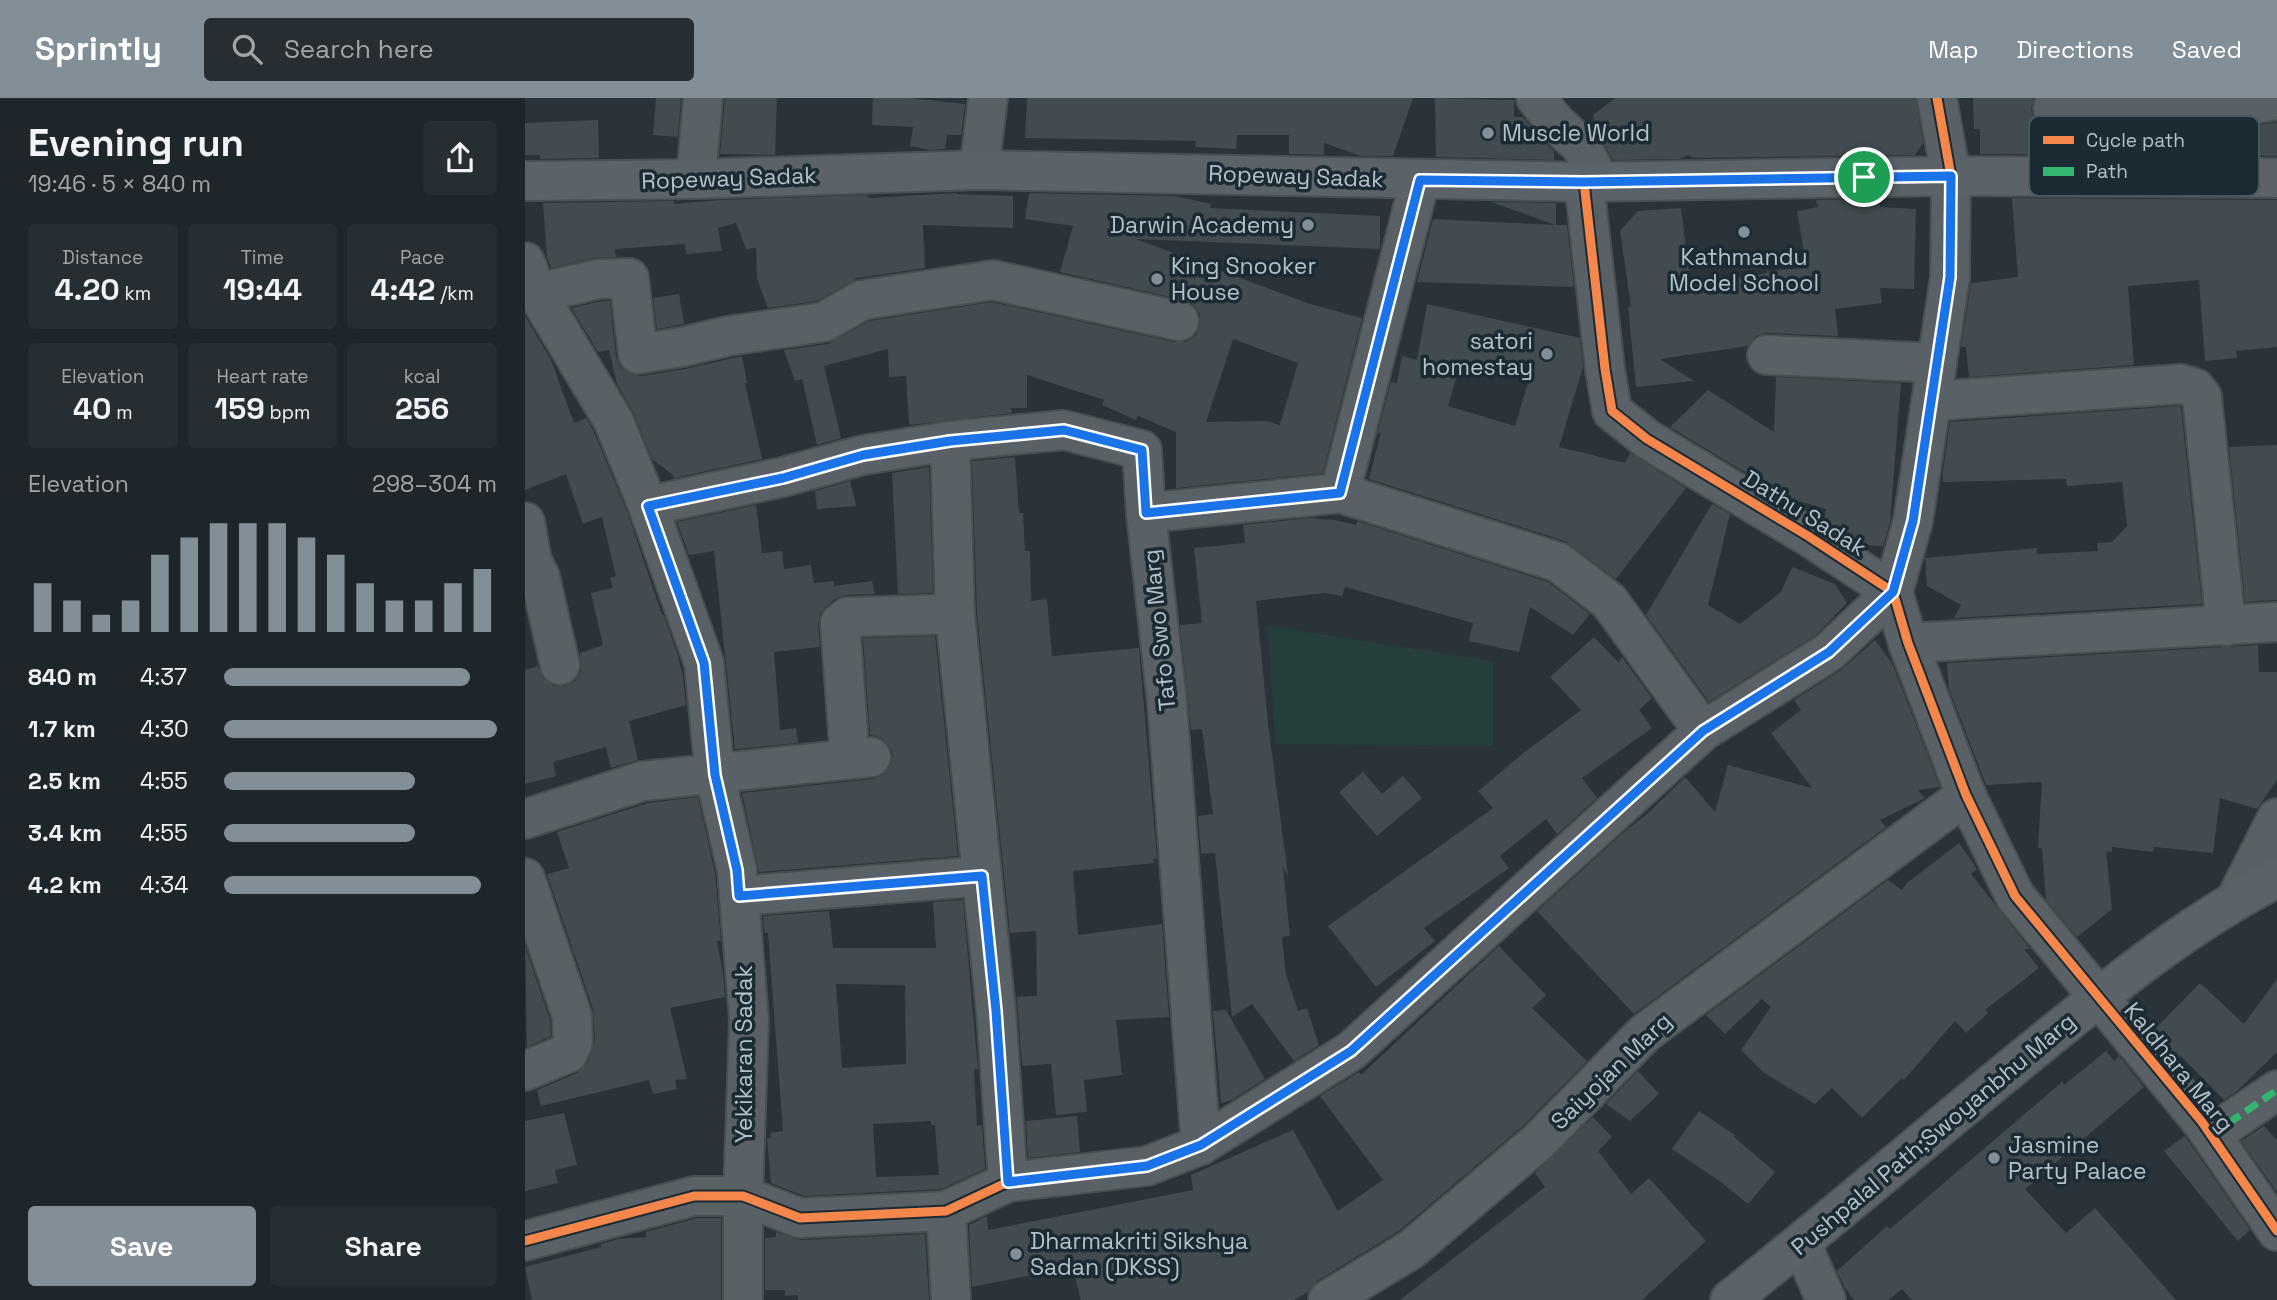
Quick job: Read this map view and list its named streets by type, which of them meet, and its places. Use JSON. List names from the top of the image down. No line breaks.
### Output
{"streets":{"main road":["Ropeway Sadak","Pushpalal Path;Swoyanbhu Marg"],"street":["Dathu Sadak","Tafo Swo Marg","Yekikaran Sadak","Kaldhara Marg","Saiyojan Marg"]},"crossings":[["Ropeway Sadak","Dathu Sadak"],["Tafo Swo Marg","Yekikaran Sadak"],["Kaldhara Marg","Pushpalal Path;Swoyanbhu Marg"]],"places":["Muscle World","Darwin Academy","Kathmandu Model School","King Snooker House","satori homestay","Jasmine Party Palace","Dharmakriti Sikshya Sadan (DKSS)"],"legend":["Cycle path","Path"],"page":{"header":"Sprintly","search":"Search here","nav":["Map","Directions","Saved"],"heading":["Evening run","19:46 · 5 × 840 m"],"stats":[["Distance","4.20 km"],["Time","19:44"],["Pace","4:42 /km"],["Elevation","40 m"],["Heart rate","159 bpm"],["kcal","256"]],"chart":["Elevation","298–304 m"],"list":[{"name":"840 m","note":"4:37"},{"name":"1.7 km","note":"4:30"},{"name":"2.5 km","note":"4:55"},{"name":"3.4 km","note":"4:55"},{"name":"4.2 km","note":"4:34"}],"buttons":["Save","Share"]}}
